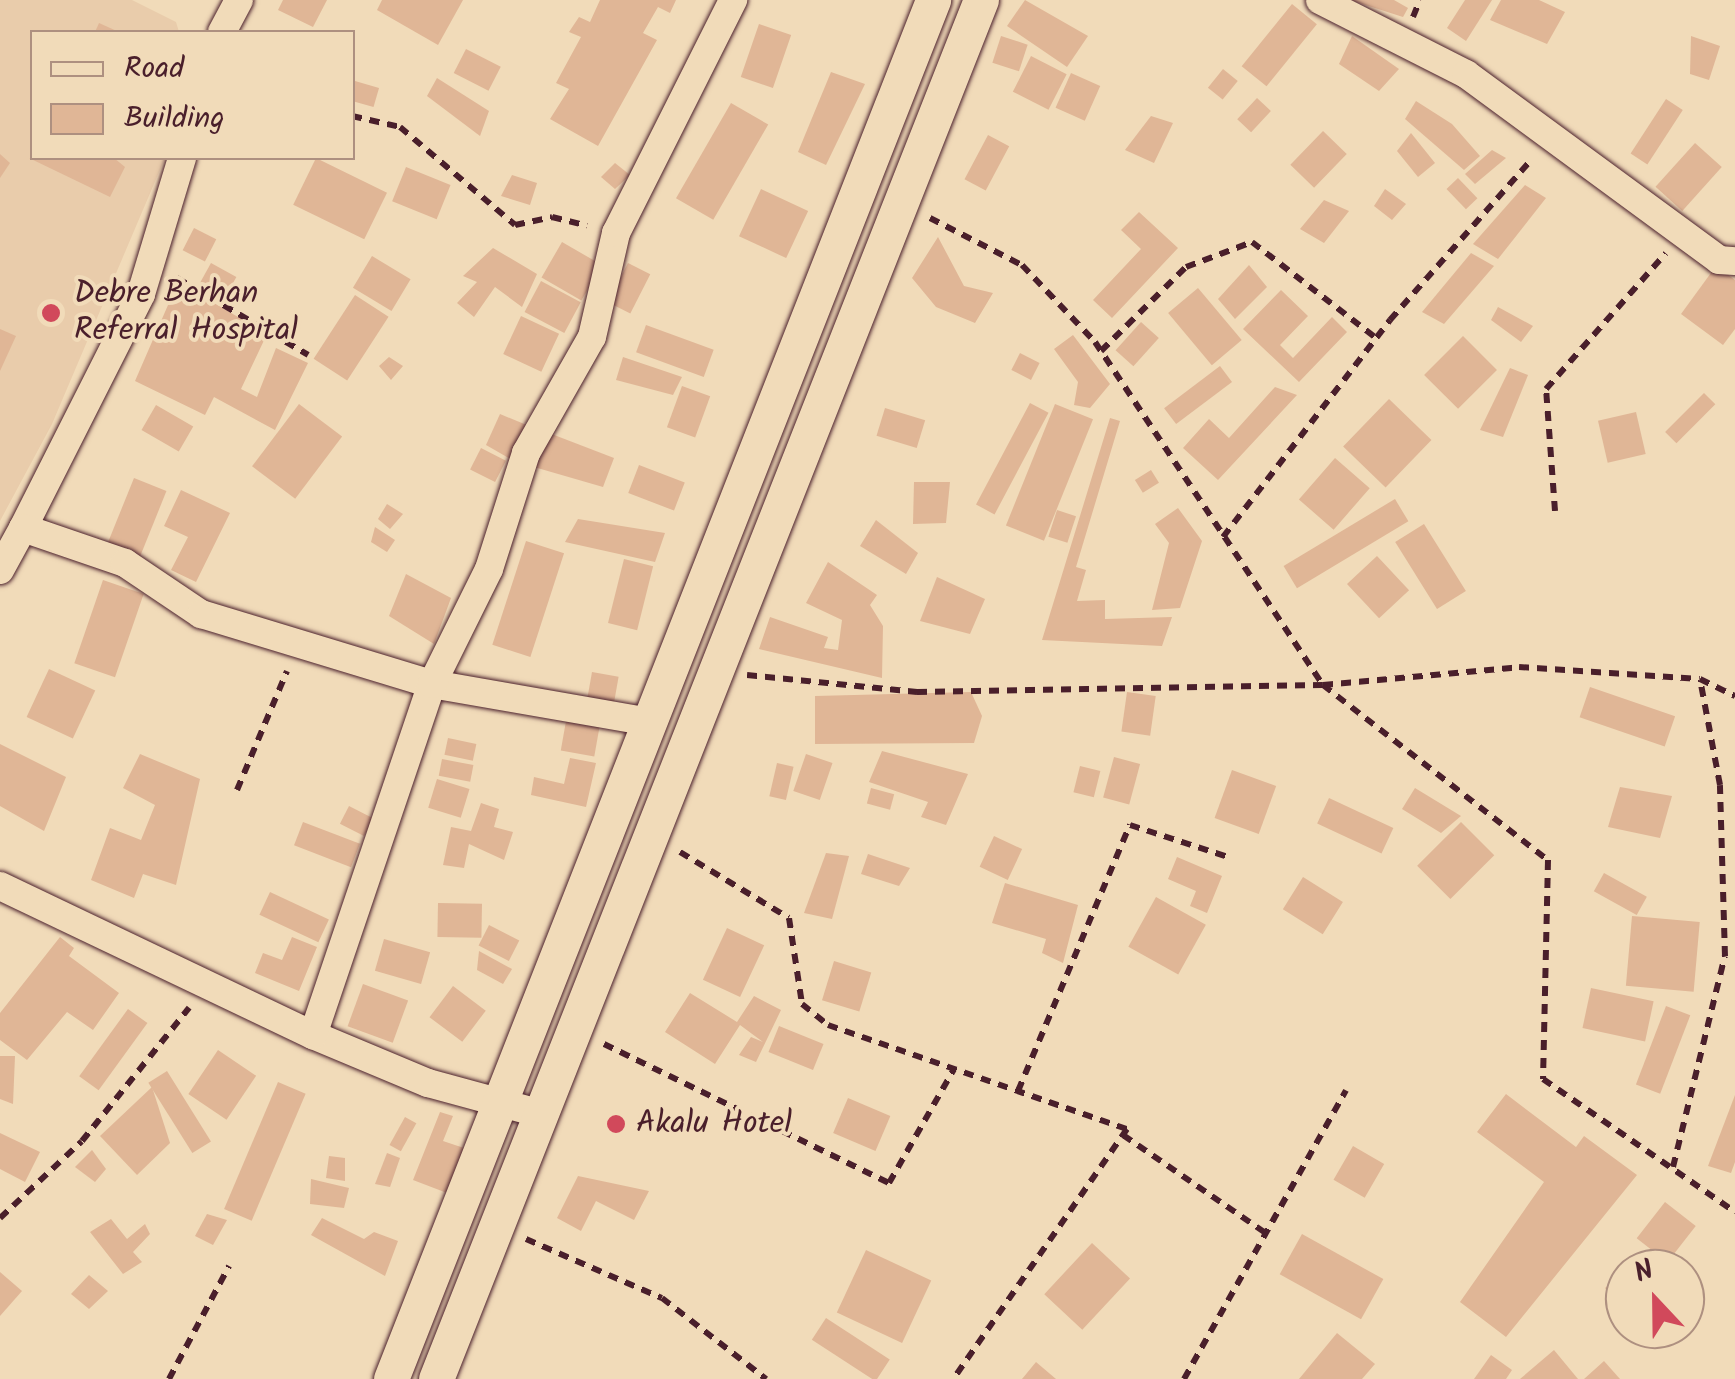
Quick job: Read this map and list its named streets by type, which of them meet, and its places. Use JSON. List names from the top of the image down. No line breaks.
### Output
{"places":["Debre Berhan Referral Hospital","Akalu Hotel"],"legend":["Road","Building"],"north":"top"}
